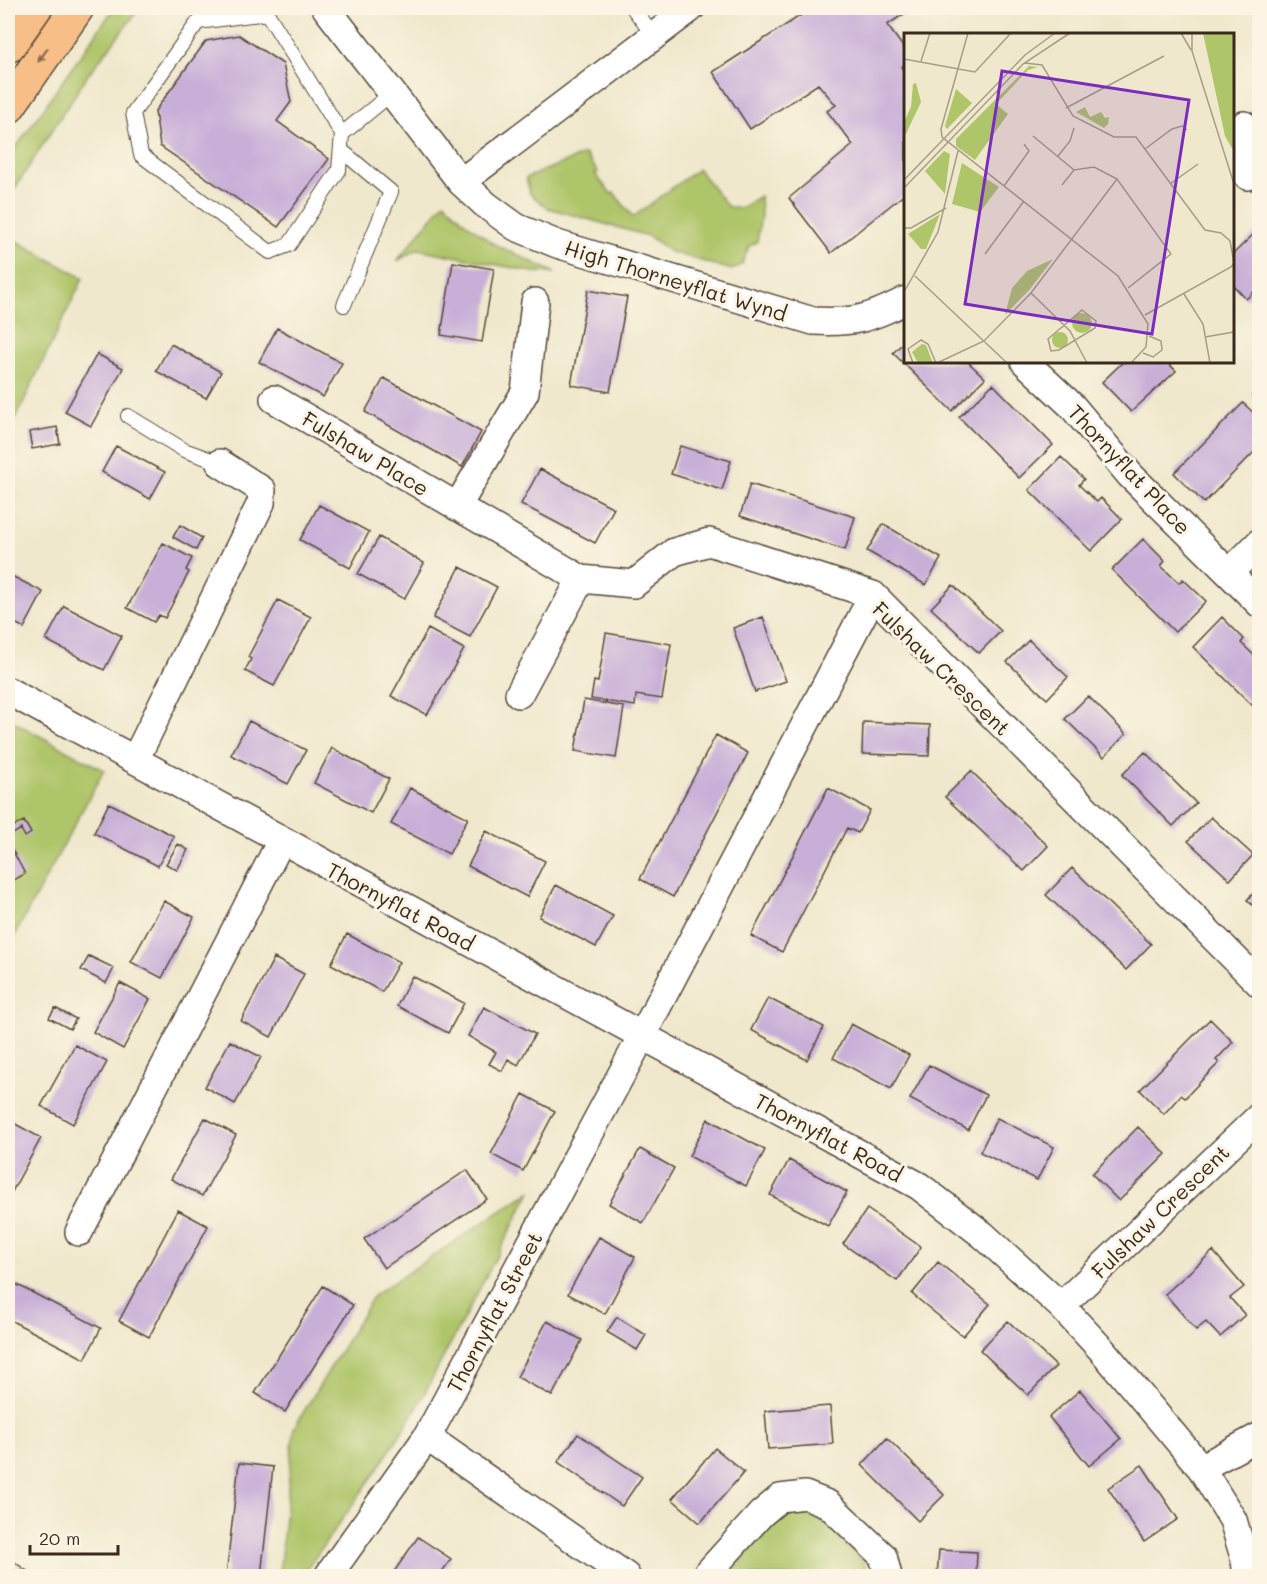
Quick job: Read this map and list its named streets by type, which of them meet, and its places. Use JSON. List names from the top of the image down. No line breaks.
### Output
{"streets":{"street":["High Thorneyflat Wynd","Fulshaw Place","Thornyflat Place","Fulshaw Crescent","Thornyflat Road","Thornyflat Street"]},"crossings":[["Fulshaw Place","Fulshaw Crescent"],["Fulshaw Crescent","Thornyflat Road"],["Fulshaw Crescent","Thornyflat Street"],["Thornyflat Road","Thornyflat Street"]],"scale_bar":"20 m"}
